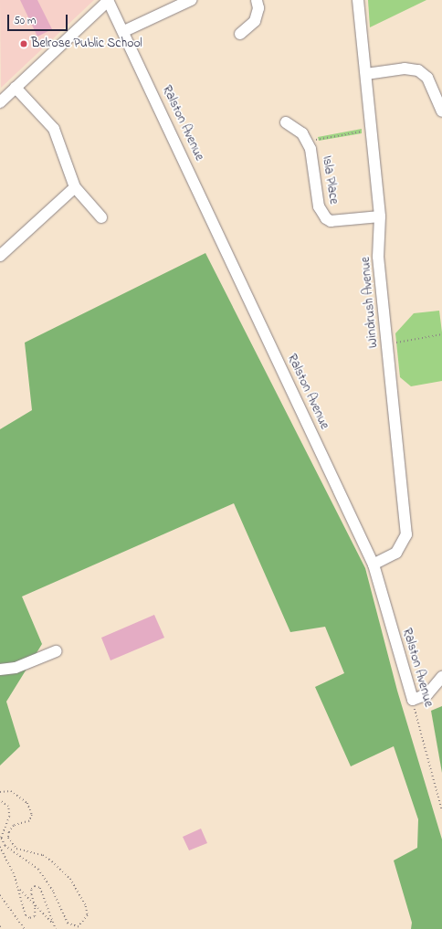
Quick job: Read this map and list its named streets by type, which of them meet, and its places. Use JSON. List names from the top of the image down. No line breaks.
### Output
{"streets":{"street":["Ralston Avenue","Isla Place","Windrush Avenue"]},"crossings":[["Ralston Avenue","Windrush Avenue"],["Isla Place","Windrush Avenue"]],"places":["Belrose Public School"],"scale_bar":"50 m"}
